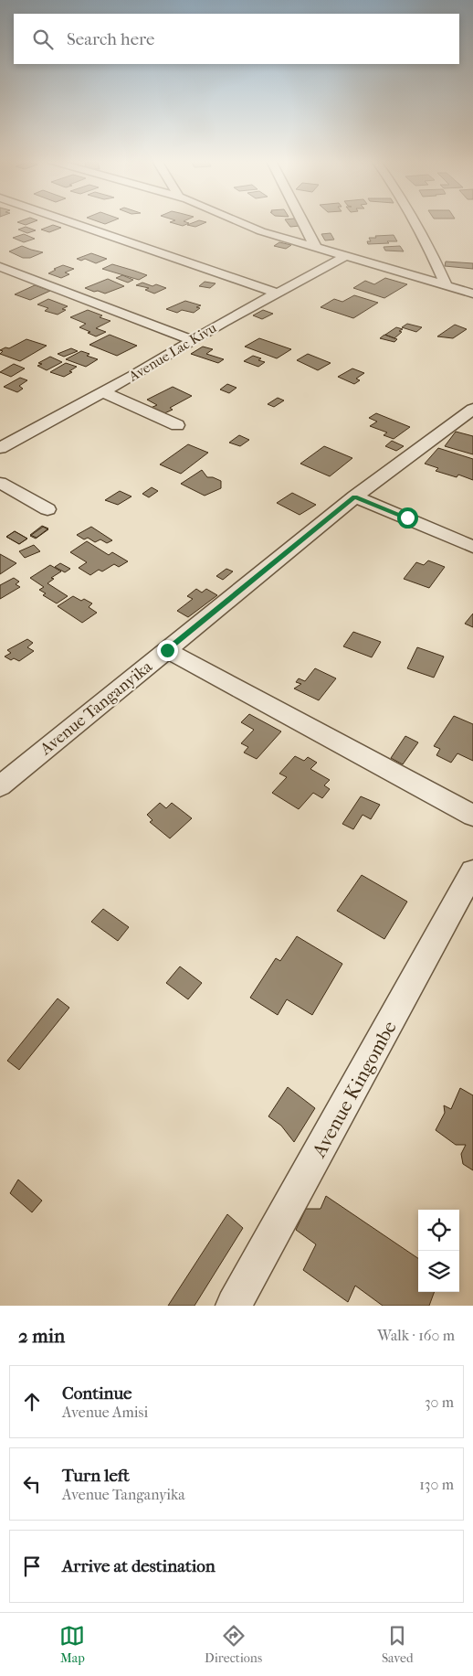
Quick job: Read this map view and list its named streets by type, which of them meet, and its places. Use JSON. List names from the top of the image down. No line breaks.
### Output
{"streets":{"street":["Avenue Lac Kivu","Avenue Tanganyika","Avenue Kingombe"]},"page":{"search":"Search here","heading":["2 min","Walk · 160 m"],"list":[["Continue","Avenue Amisi","30 m"],["Turn left","Avenue Tanganyika","130 m"],"Arrive at destination"],"nav":["Map","Directions","Saved"]}}
